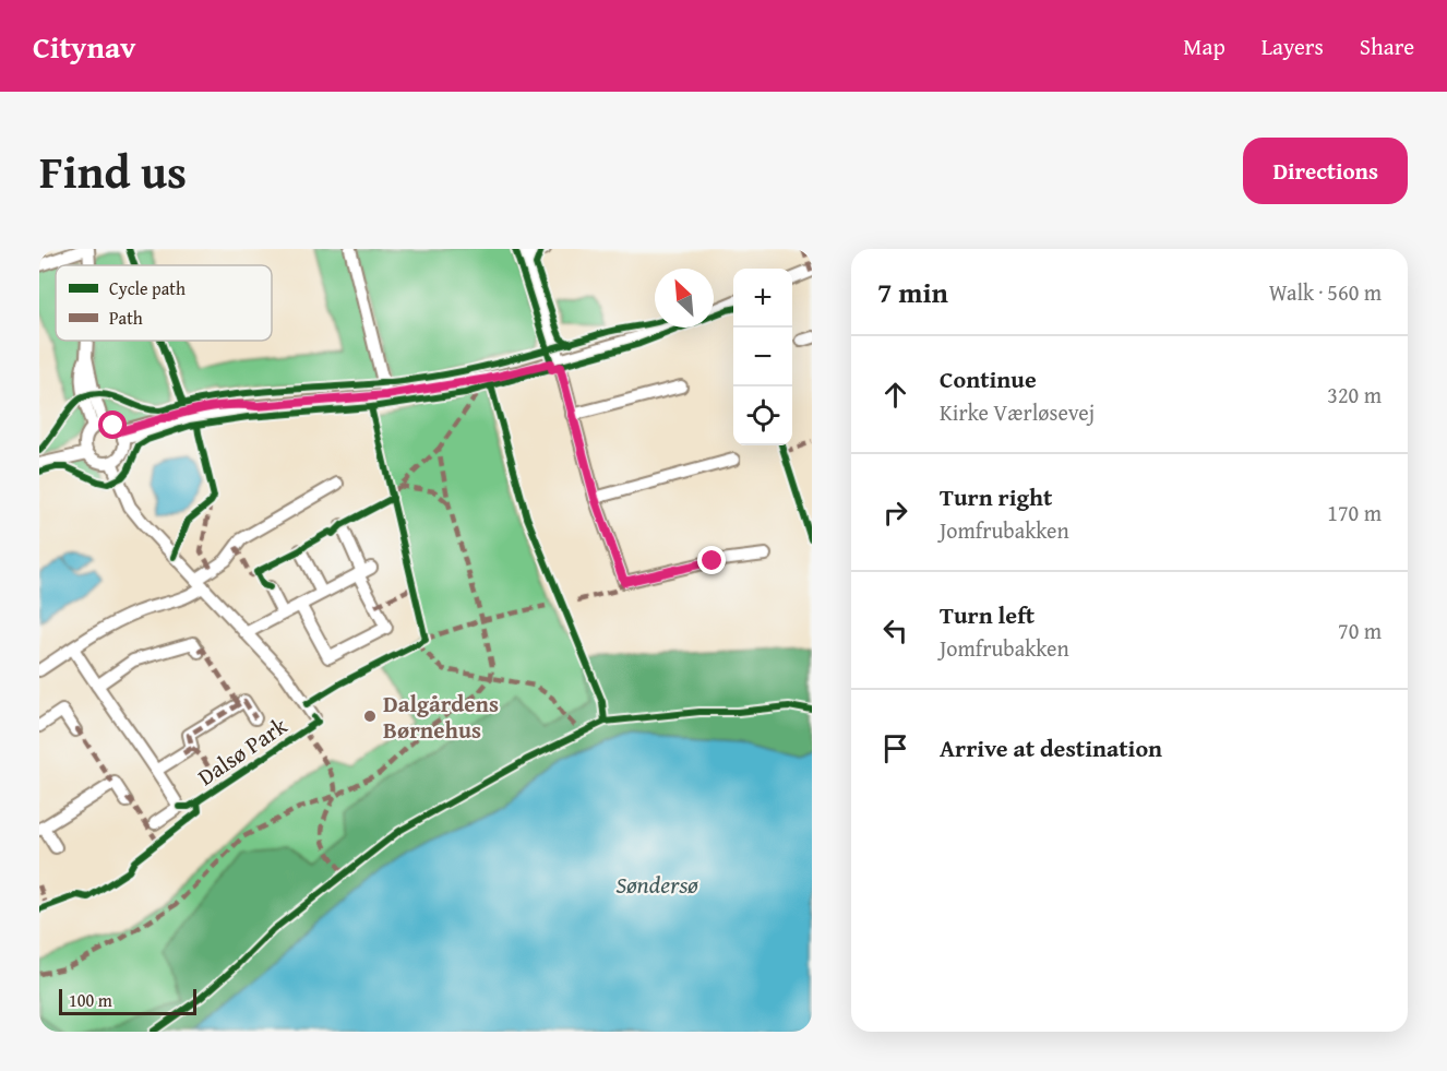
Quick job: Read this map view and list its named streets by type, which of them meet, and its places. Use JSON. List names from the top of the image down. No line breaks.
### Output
{"streets":{"street":["Dalsø Park"]},"water":["Søndersø"],"places":["Dalgårdens Børnehus"],"legend":["Cycle path","Path"],"scale_bar":"100 m","north":"top left","page":{"header":"Citynav","nav":["Map","Layers","Share"],"title":"Find us","buttons":"Directions","heading":["7 min","Walk · 560 m"],"map_buttons":["+","−"],"list":[["Continue","Kirke Værløsevej","320 m"],["Turn right","Jomfrubakken","170 m"],["Turn left","Jomfrubakken","70 m"],"Arrive at destination"],"scale":"100 m"}}
